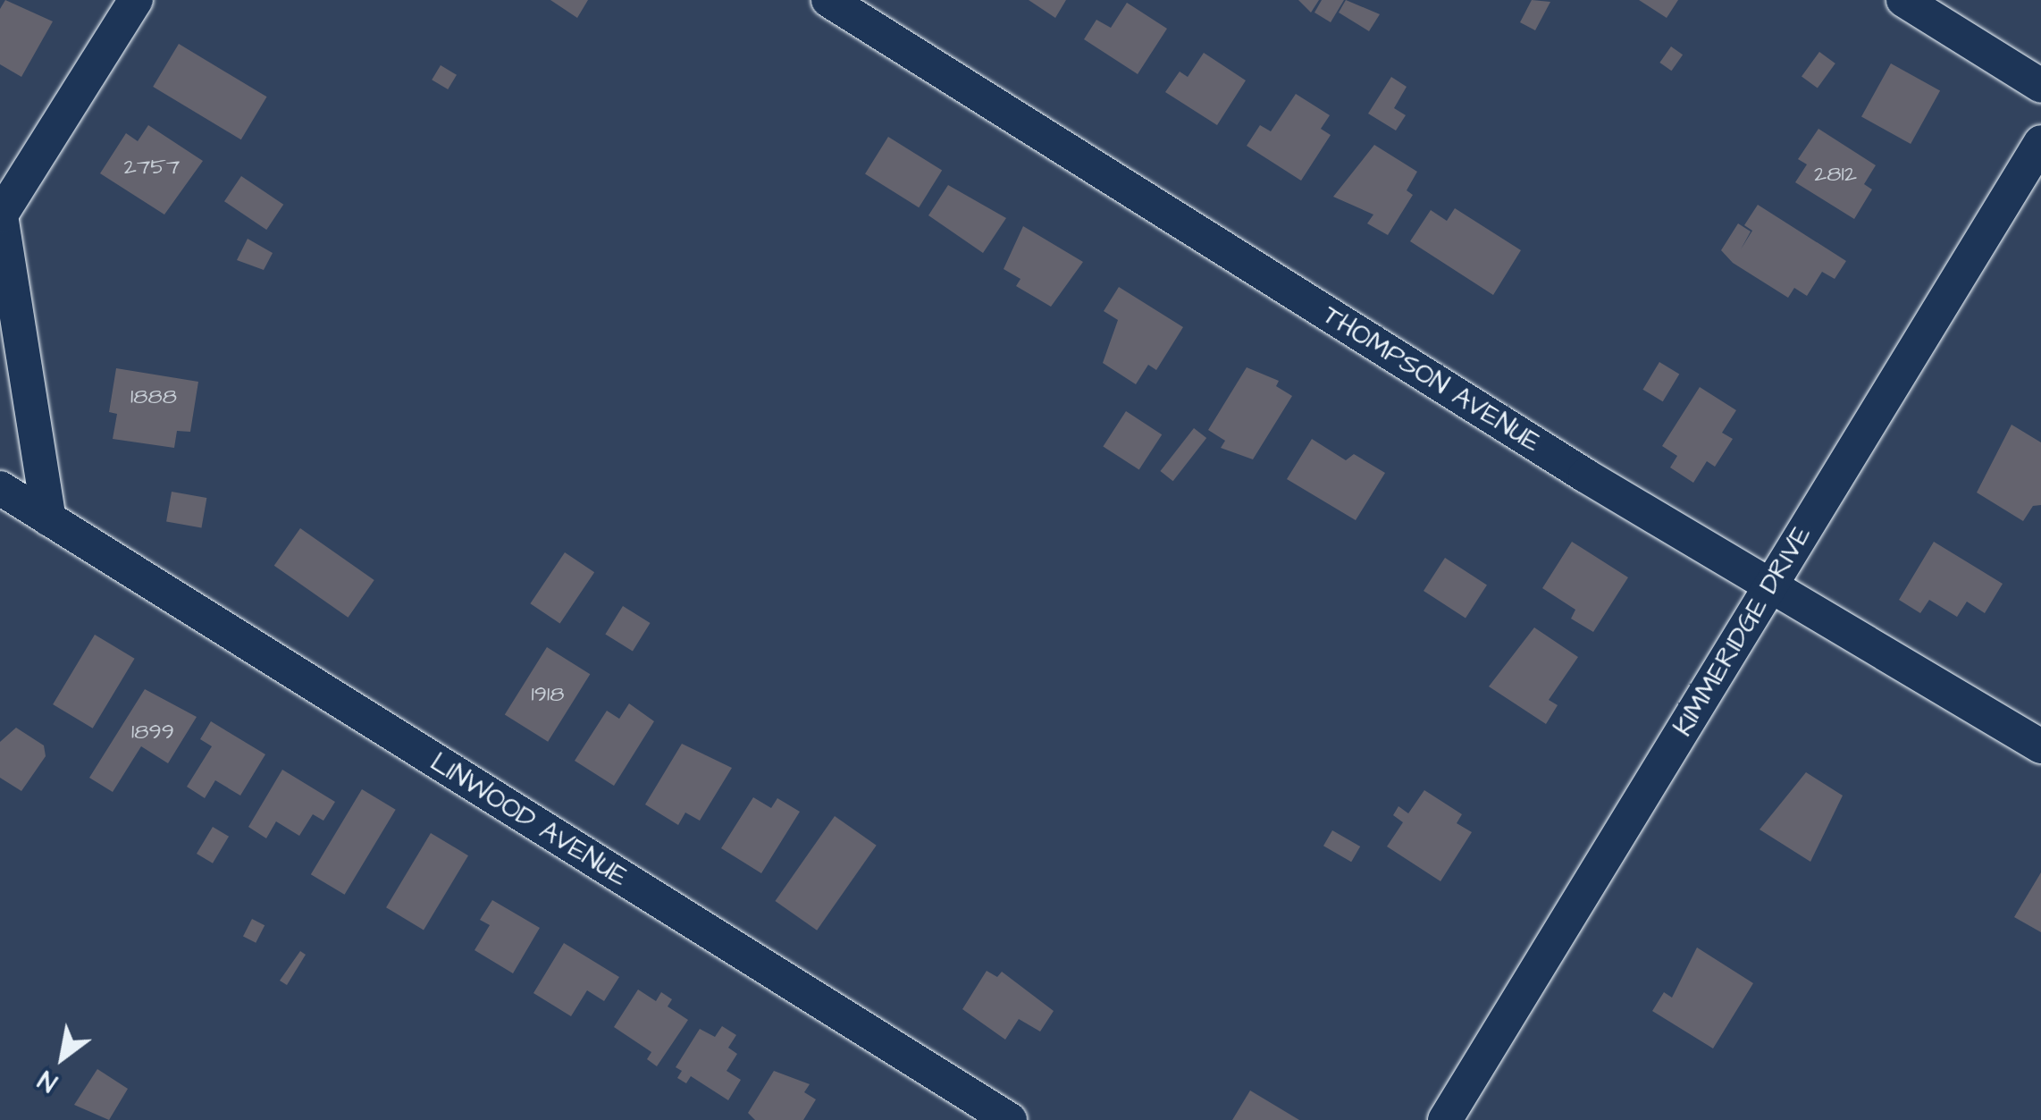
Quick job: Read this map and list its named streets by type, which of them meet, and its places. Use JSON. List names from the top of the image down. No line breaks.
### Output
{"streets":{"street":["THOMPSON AVENUE","KIMMERIDGE DRIVE","LINWOOD AVENUE"]},"crossings":[["THOMPSON AVENUE","KIMMERIDGE DRIVE"]],"house_numbers":["2757","2812","1888","1918","1899"],"north":"bottom left"}
